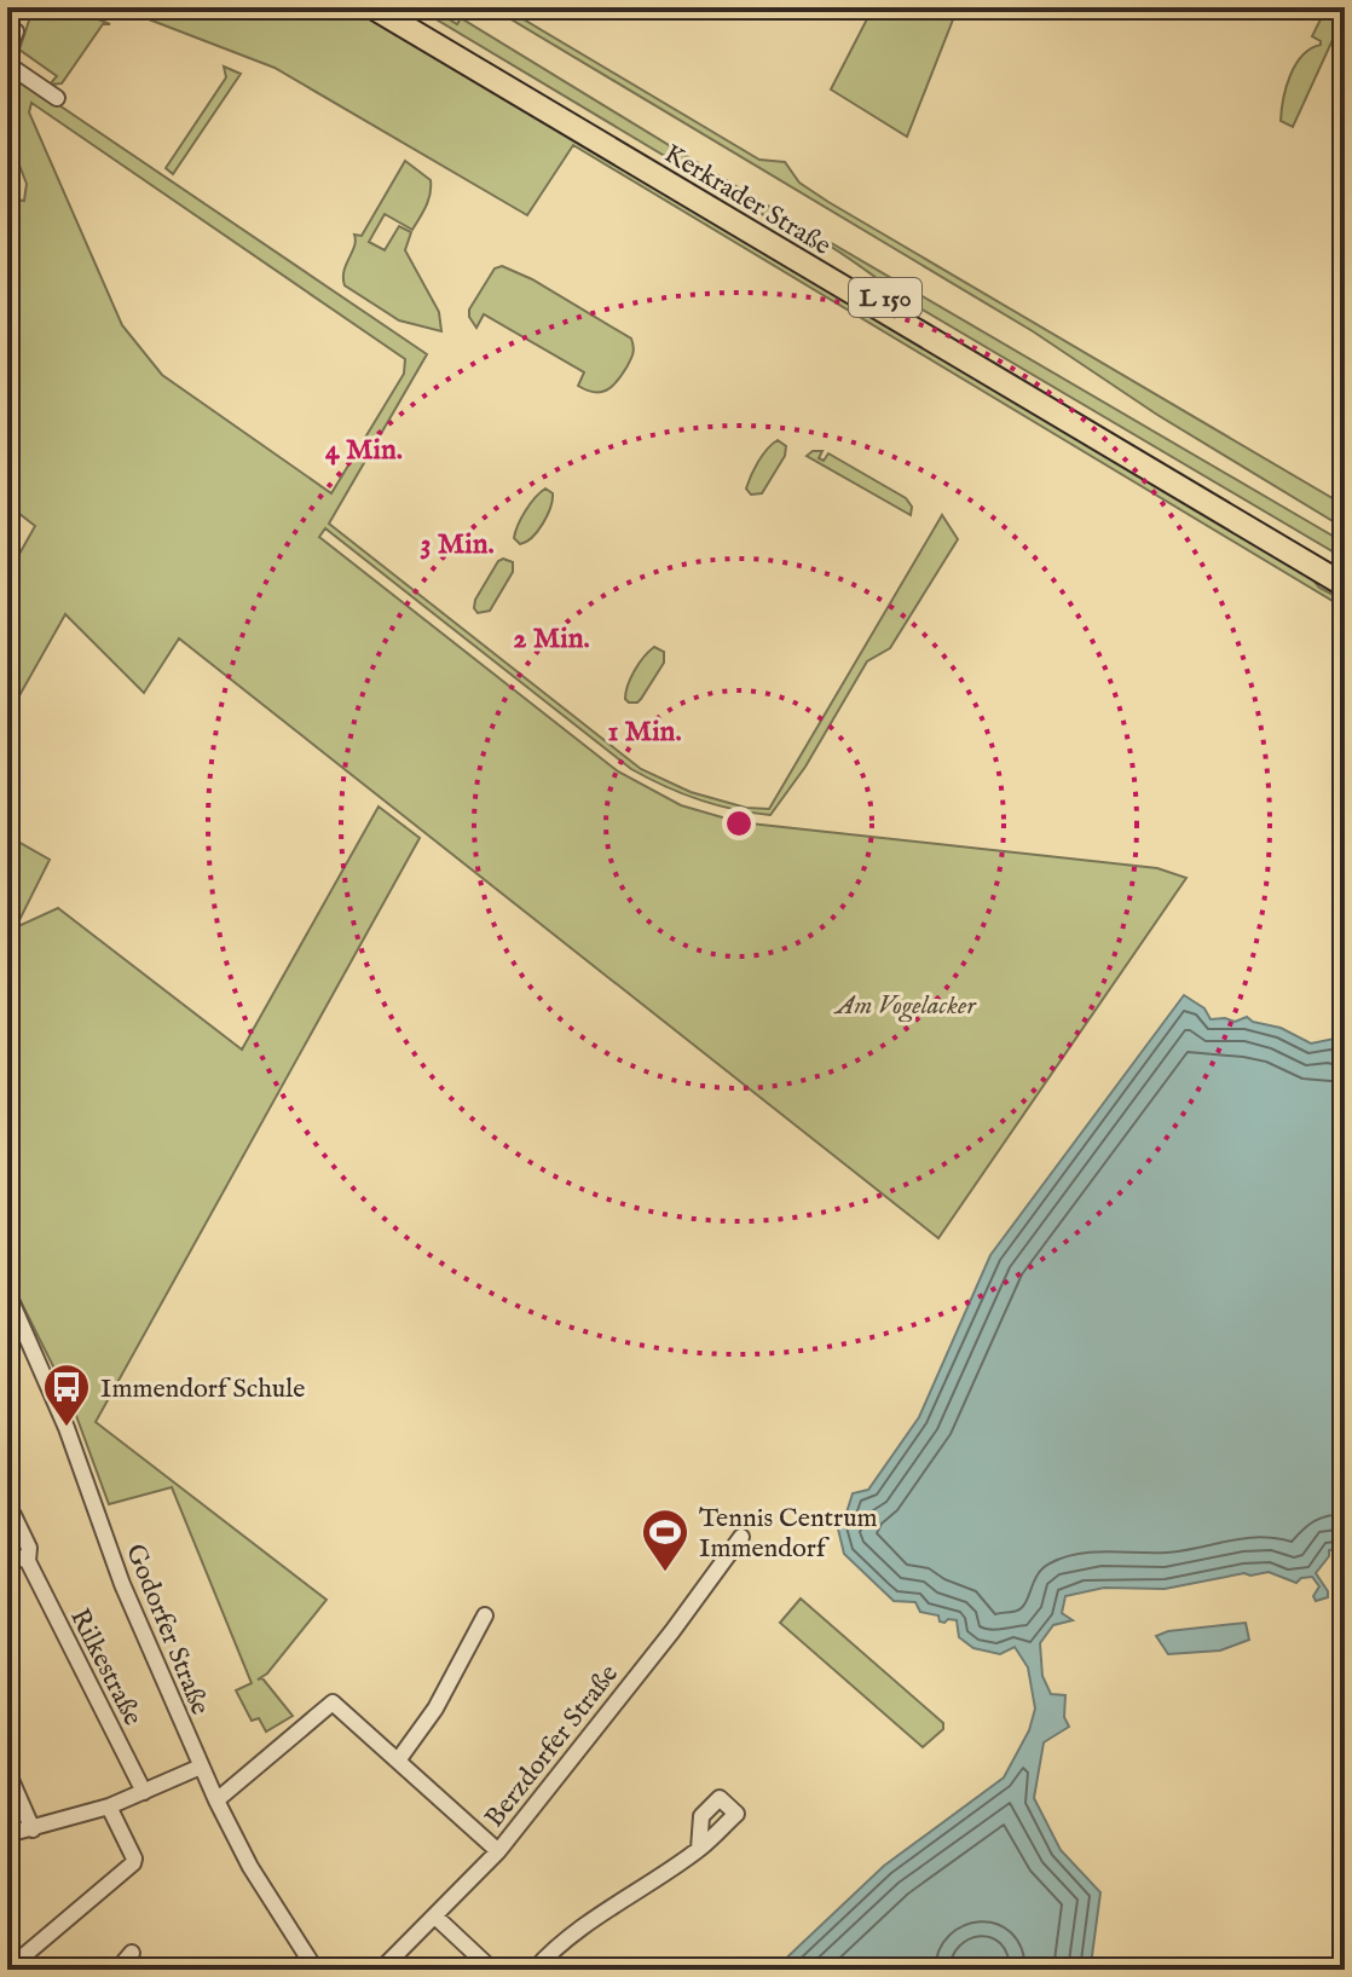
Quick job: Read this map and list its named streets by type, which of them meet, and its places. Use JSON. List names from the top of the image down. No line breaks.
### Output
{"streets":{"highway":["Kerkrader Straße","L 150"],"street":["Godorfer Straße","Rilkestraße","Berzdorfer Straße"]},"parks":["Am Vogelacker"],"places":{"bus stop":["Immendorf Schule"],"sports":["Tennis Centrum Immendorf"]},"rings":["4 Min.","3 Min.","2 Min.","1 Min."]}
